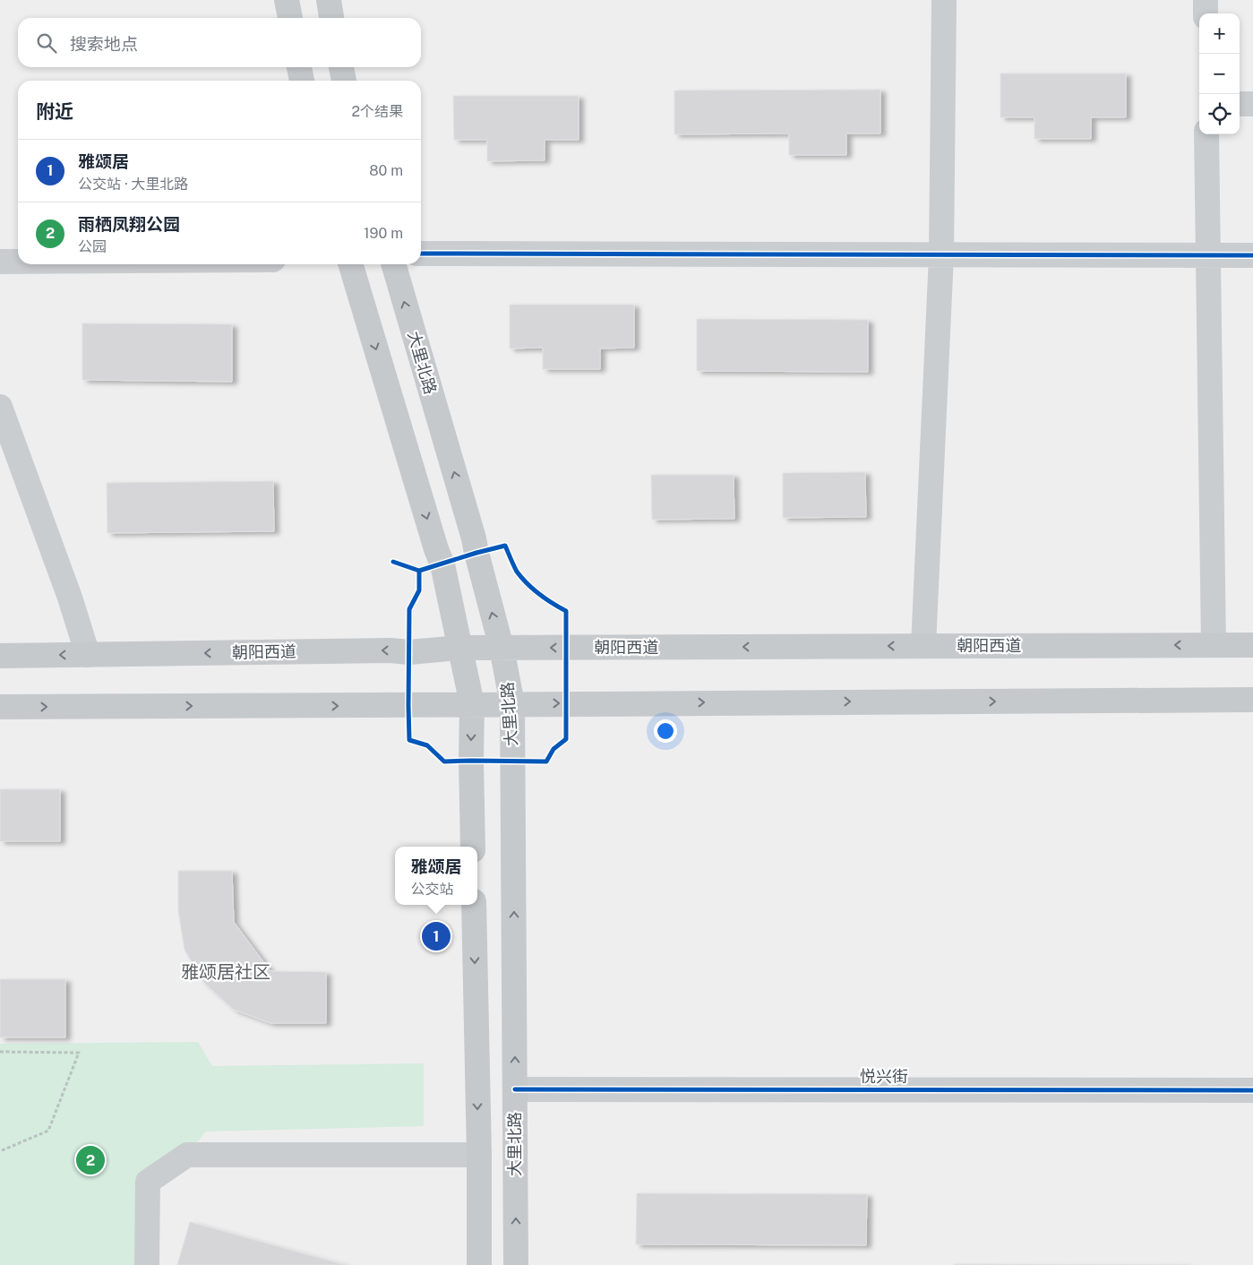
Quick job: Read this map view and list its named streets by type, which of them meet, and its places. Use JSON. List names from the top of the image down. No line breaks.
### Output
{"streets":{"main road":["大里北路","朝阳西道"],"street":["悦兴街"]},"crossings":[["大里北路","朝阳西道"],["大里北路","悦兴街"]],"districts":["雅颂居社区"],"page":{"map_buttons":["+","−"],"search":"搜索地点","heading":["附近","2个结果"],"list":[{"mark":"1","name":"雅颂居","note":"公交站 · 大里北路","value":"80 m"},{"mark":"2","name":"雨栖凤翔公园","note":"公园","value":"190 m"}],"popup":["雅颂居","公交站"],"pins":["1","2"]}}
